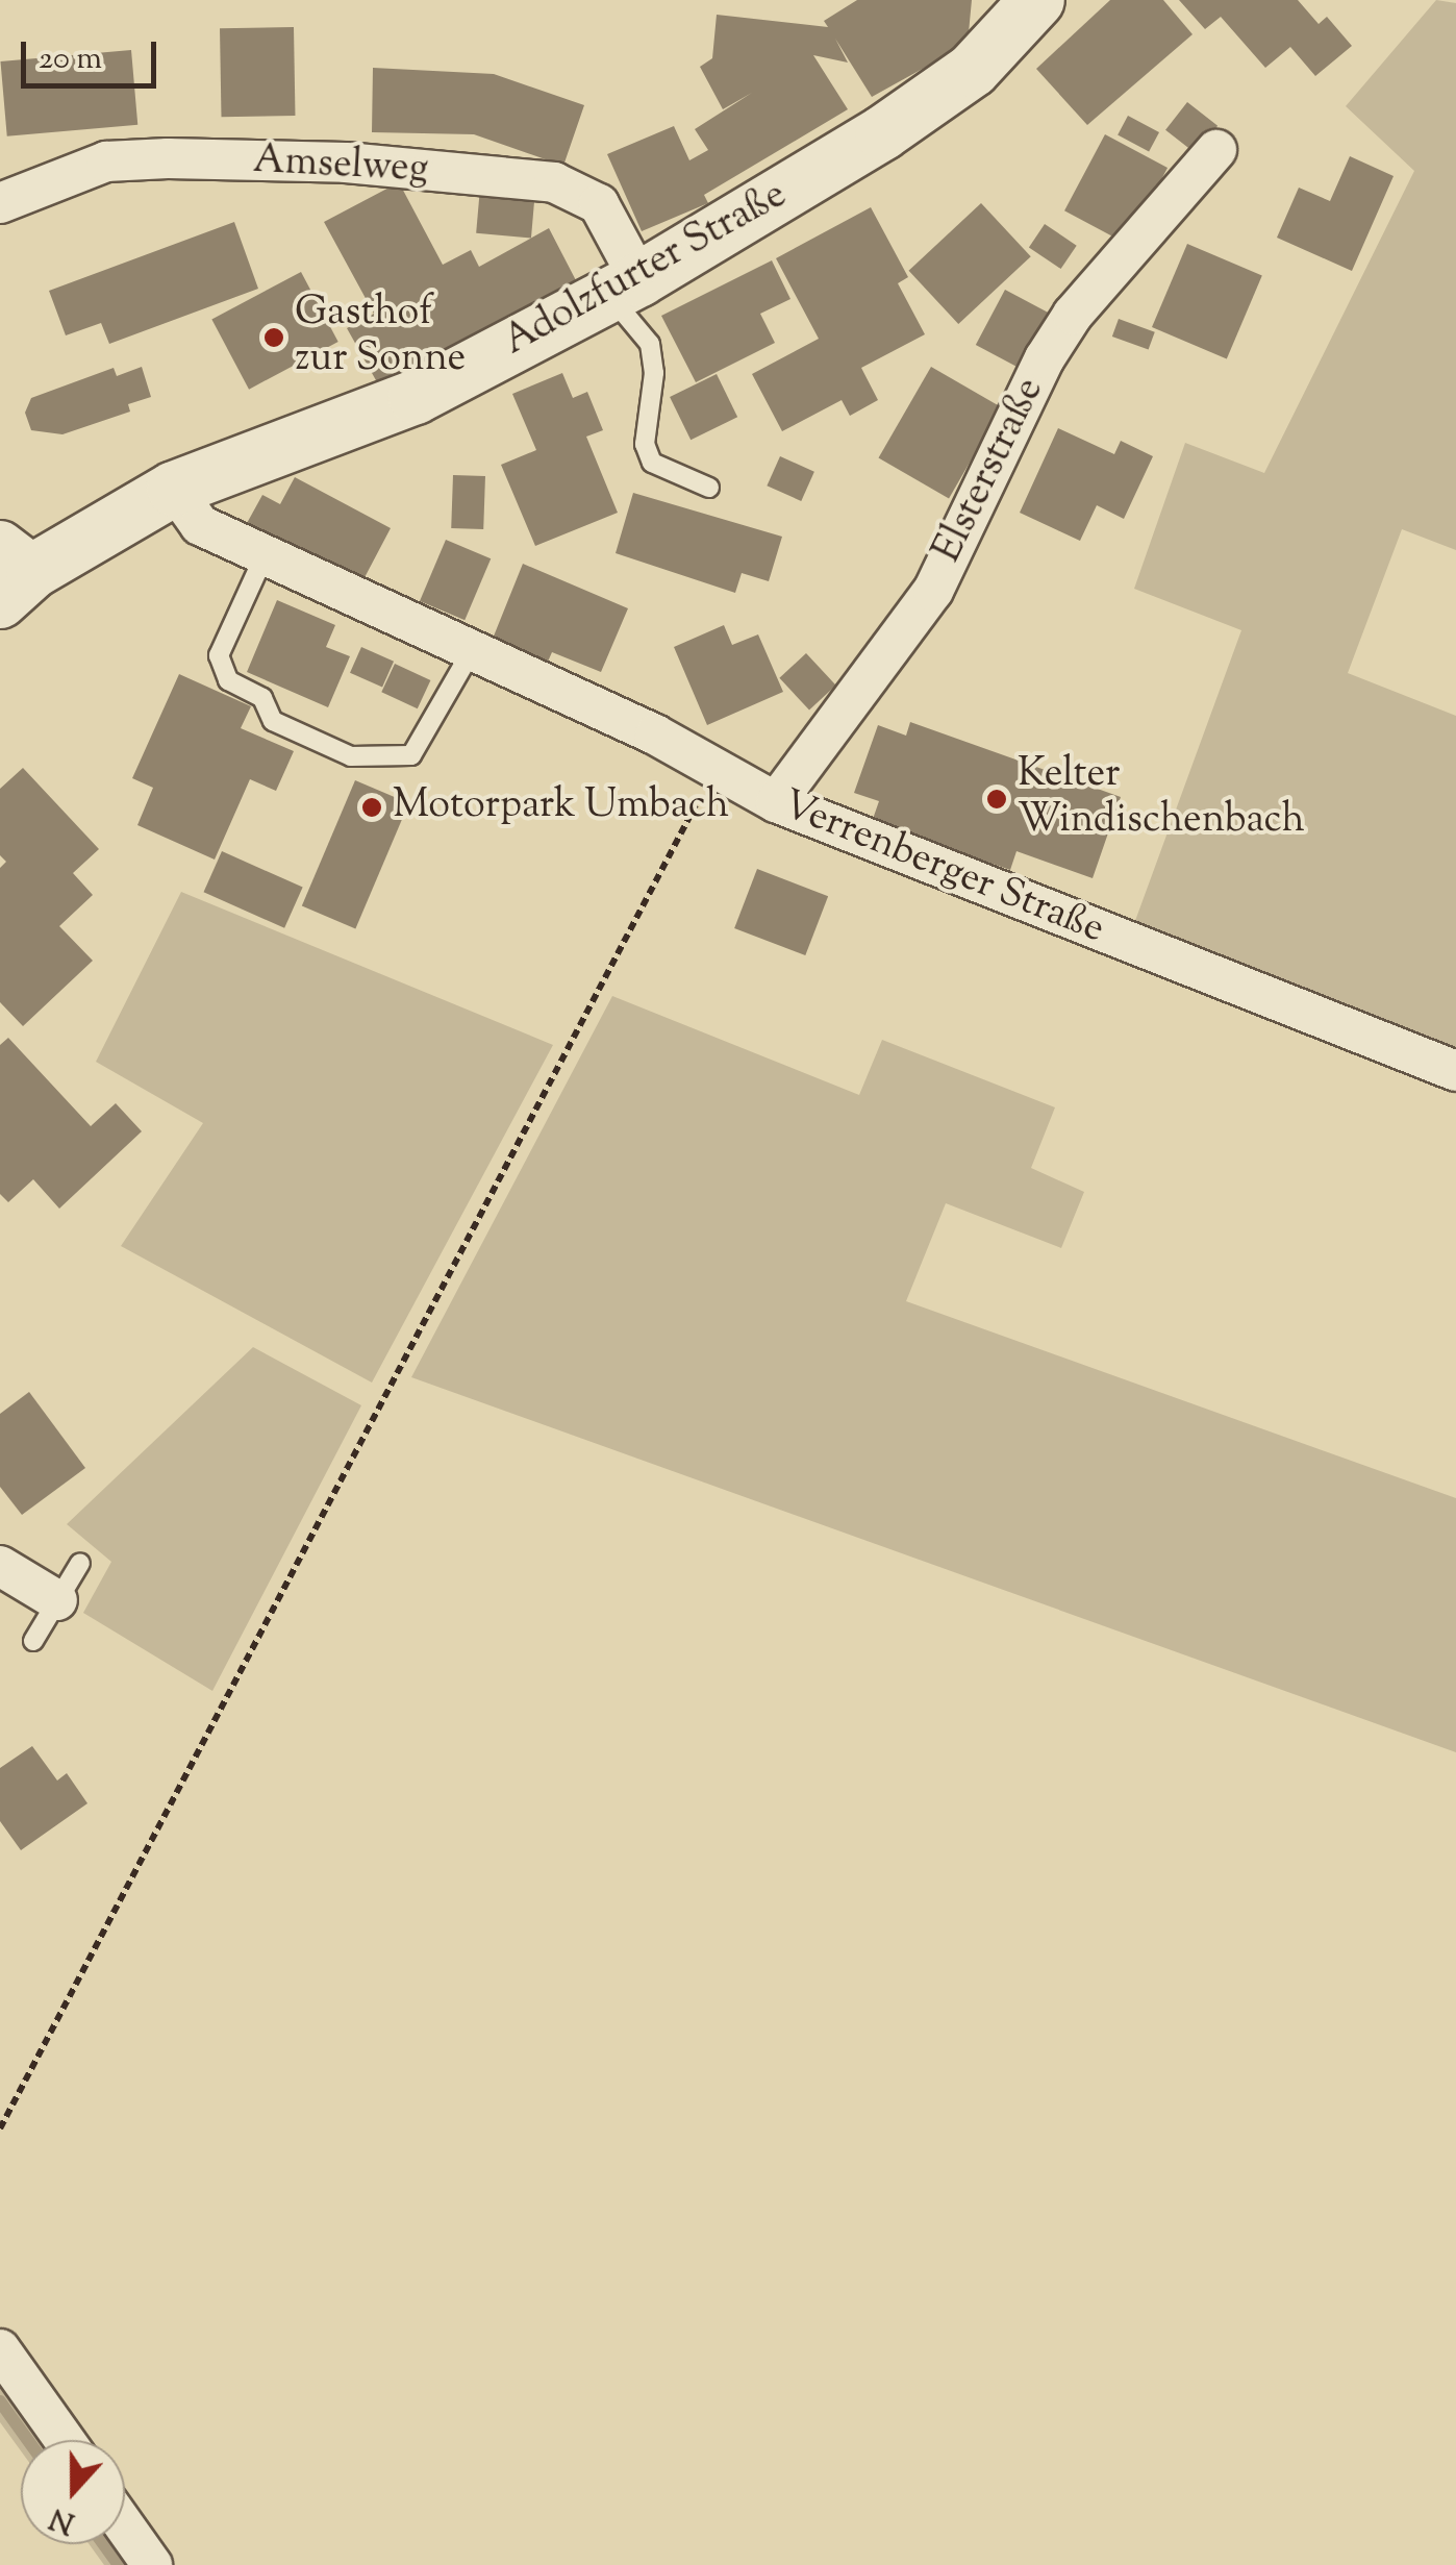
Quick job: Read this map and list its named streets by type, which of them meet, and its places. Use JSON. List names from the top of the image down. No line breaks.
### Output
{"streets":{"main road":["Adolzfurter Straße"],"street":["Amselweg","Elsterstraße","Verrenberger Straße"]},"crossings":[["Amselweg","Adolzfurter Straße"],["Adolzfurter Straße","Verrenberger Straße"],["Elsterstraße","Verrenberger Straße"]],"places":["Gasthof zur Sonne","Kelter Windischenbach","Motorpark Umbach"],"scale_bar":"20 m","north":"bottom"}
